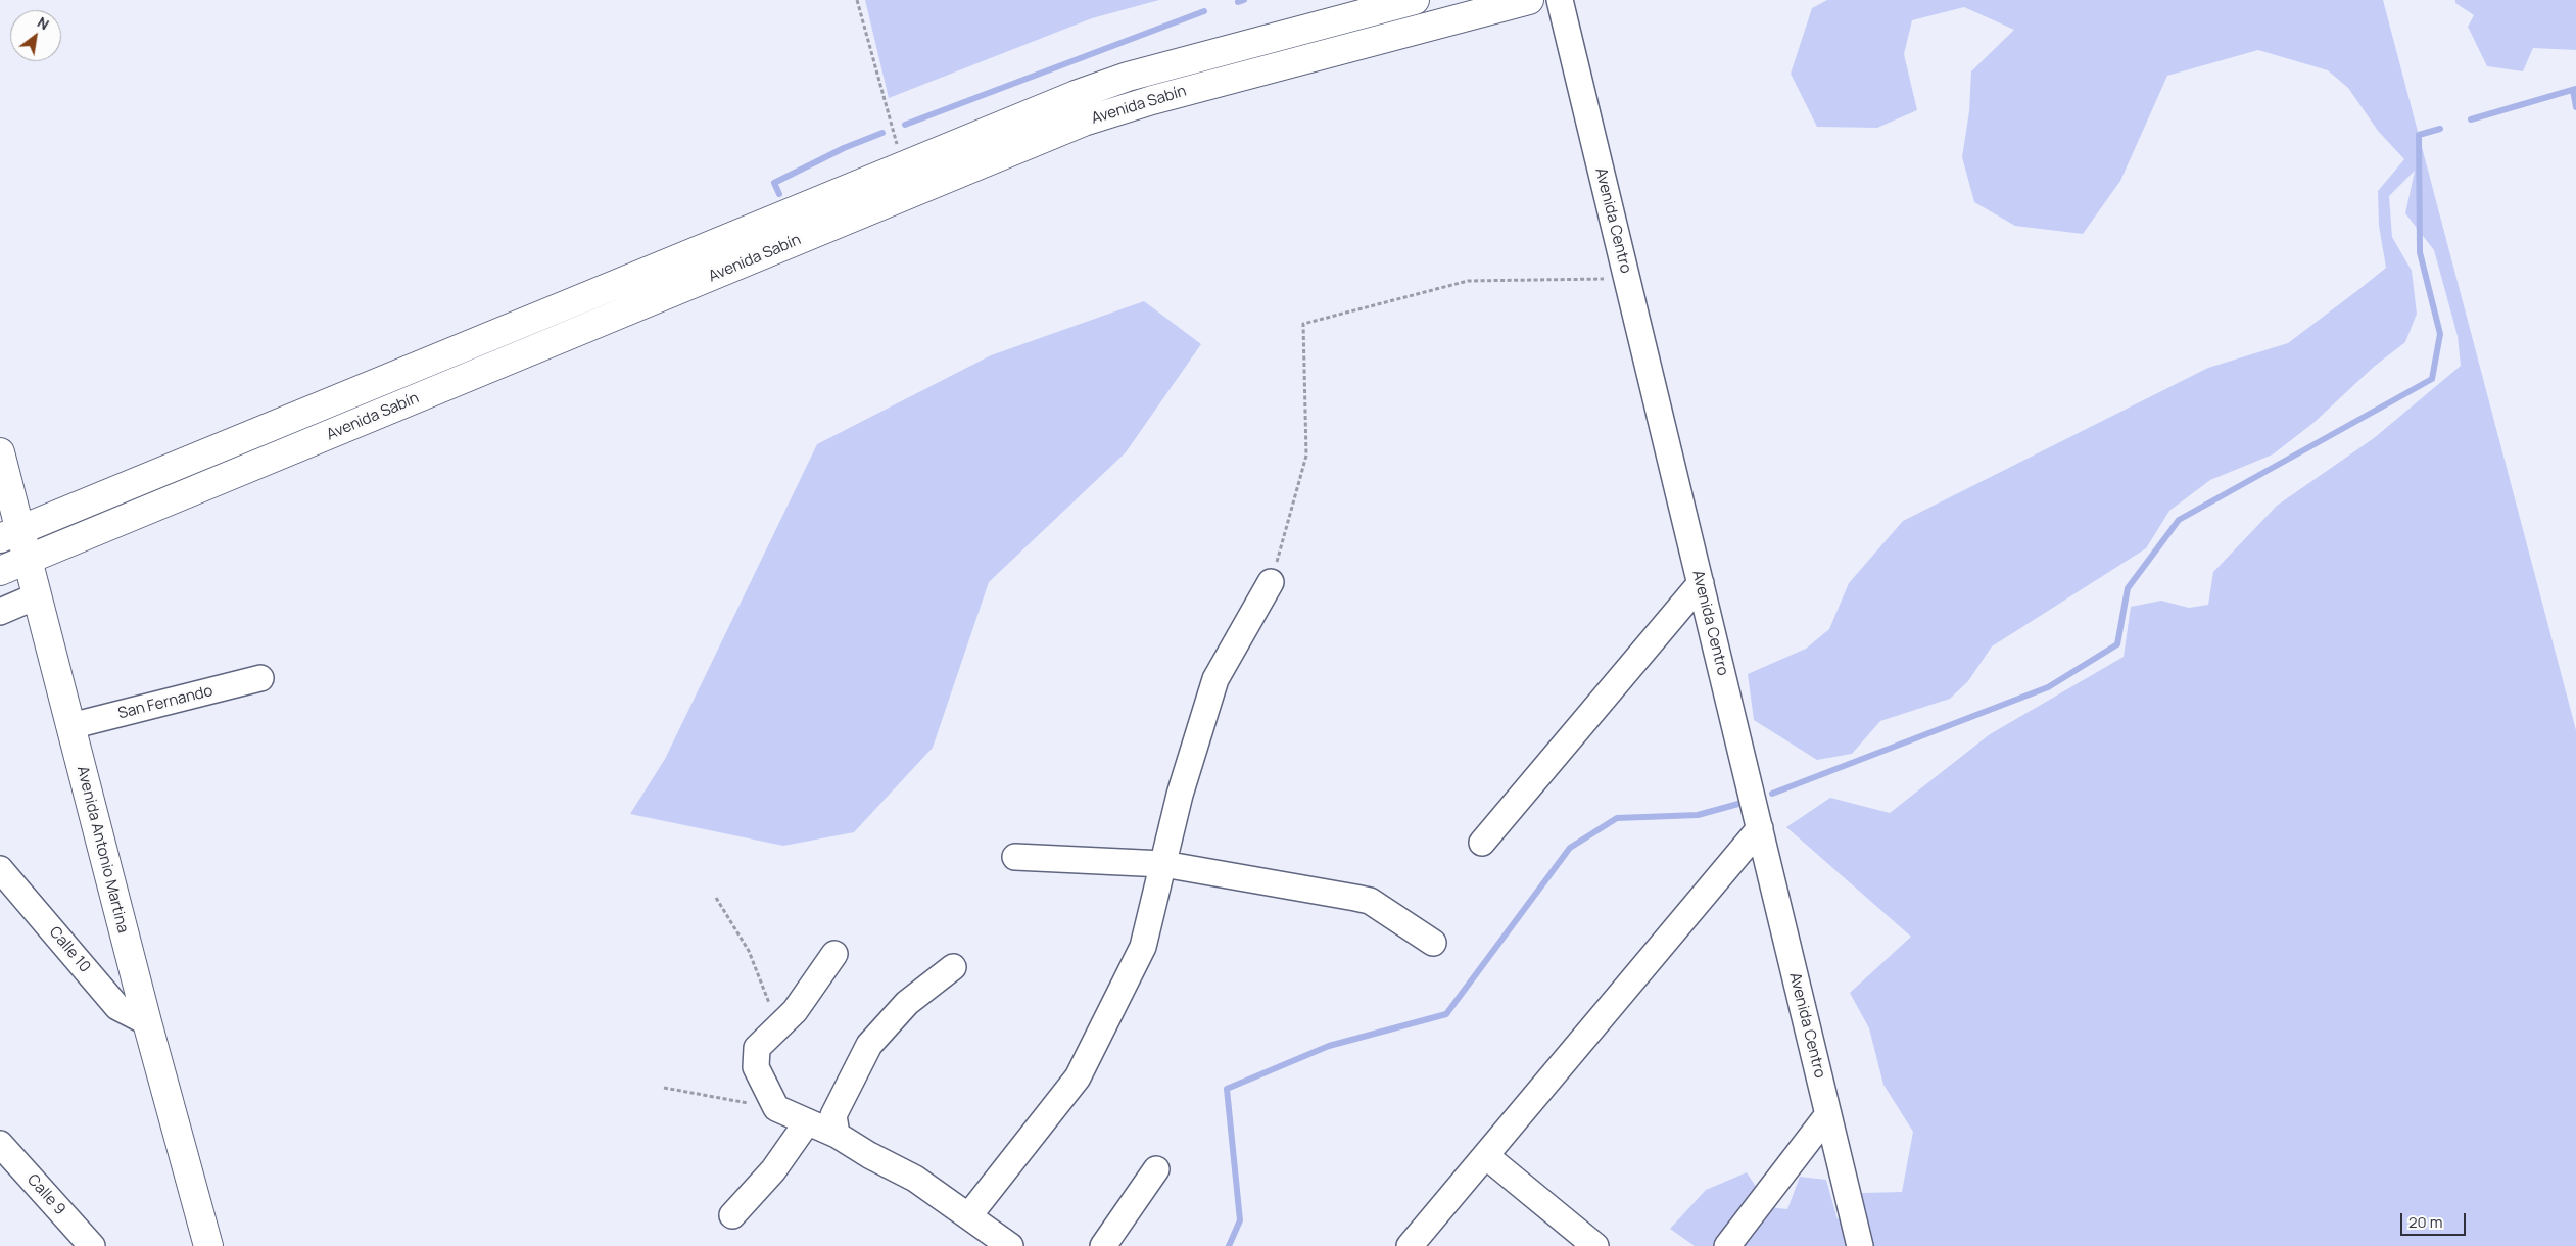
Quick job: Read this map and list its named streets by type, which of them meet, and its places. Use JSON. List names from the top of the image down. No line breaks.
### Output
{"streets":{"main road":["Avenida Sabín","Avenida Antonio Martina"],"street":["Avenida Centro","San Fernando","Calle 10","Calle 9"]},"crossings":[["Avenida Sabín","Avenida Antonio Martina"],["San Fernando","Avenida Antonio Martina"],["Avenida Antonio Martina","Calle 10"]],"scale_bar":"20 m","north":"top right"}
